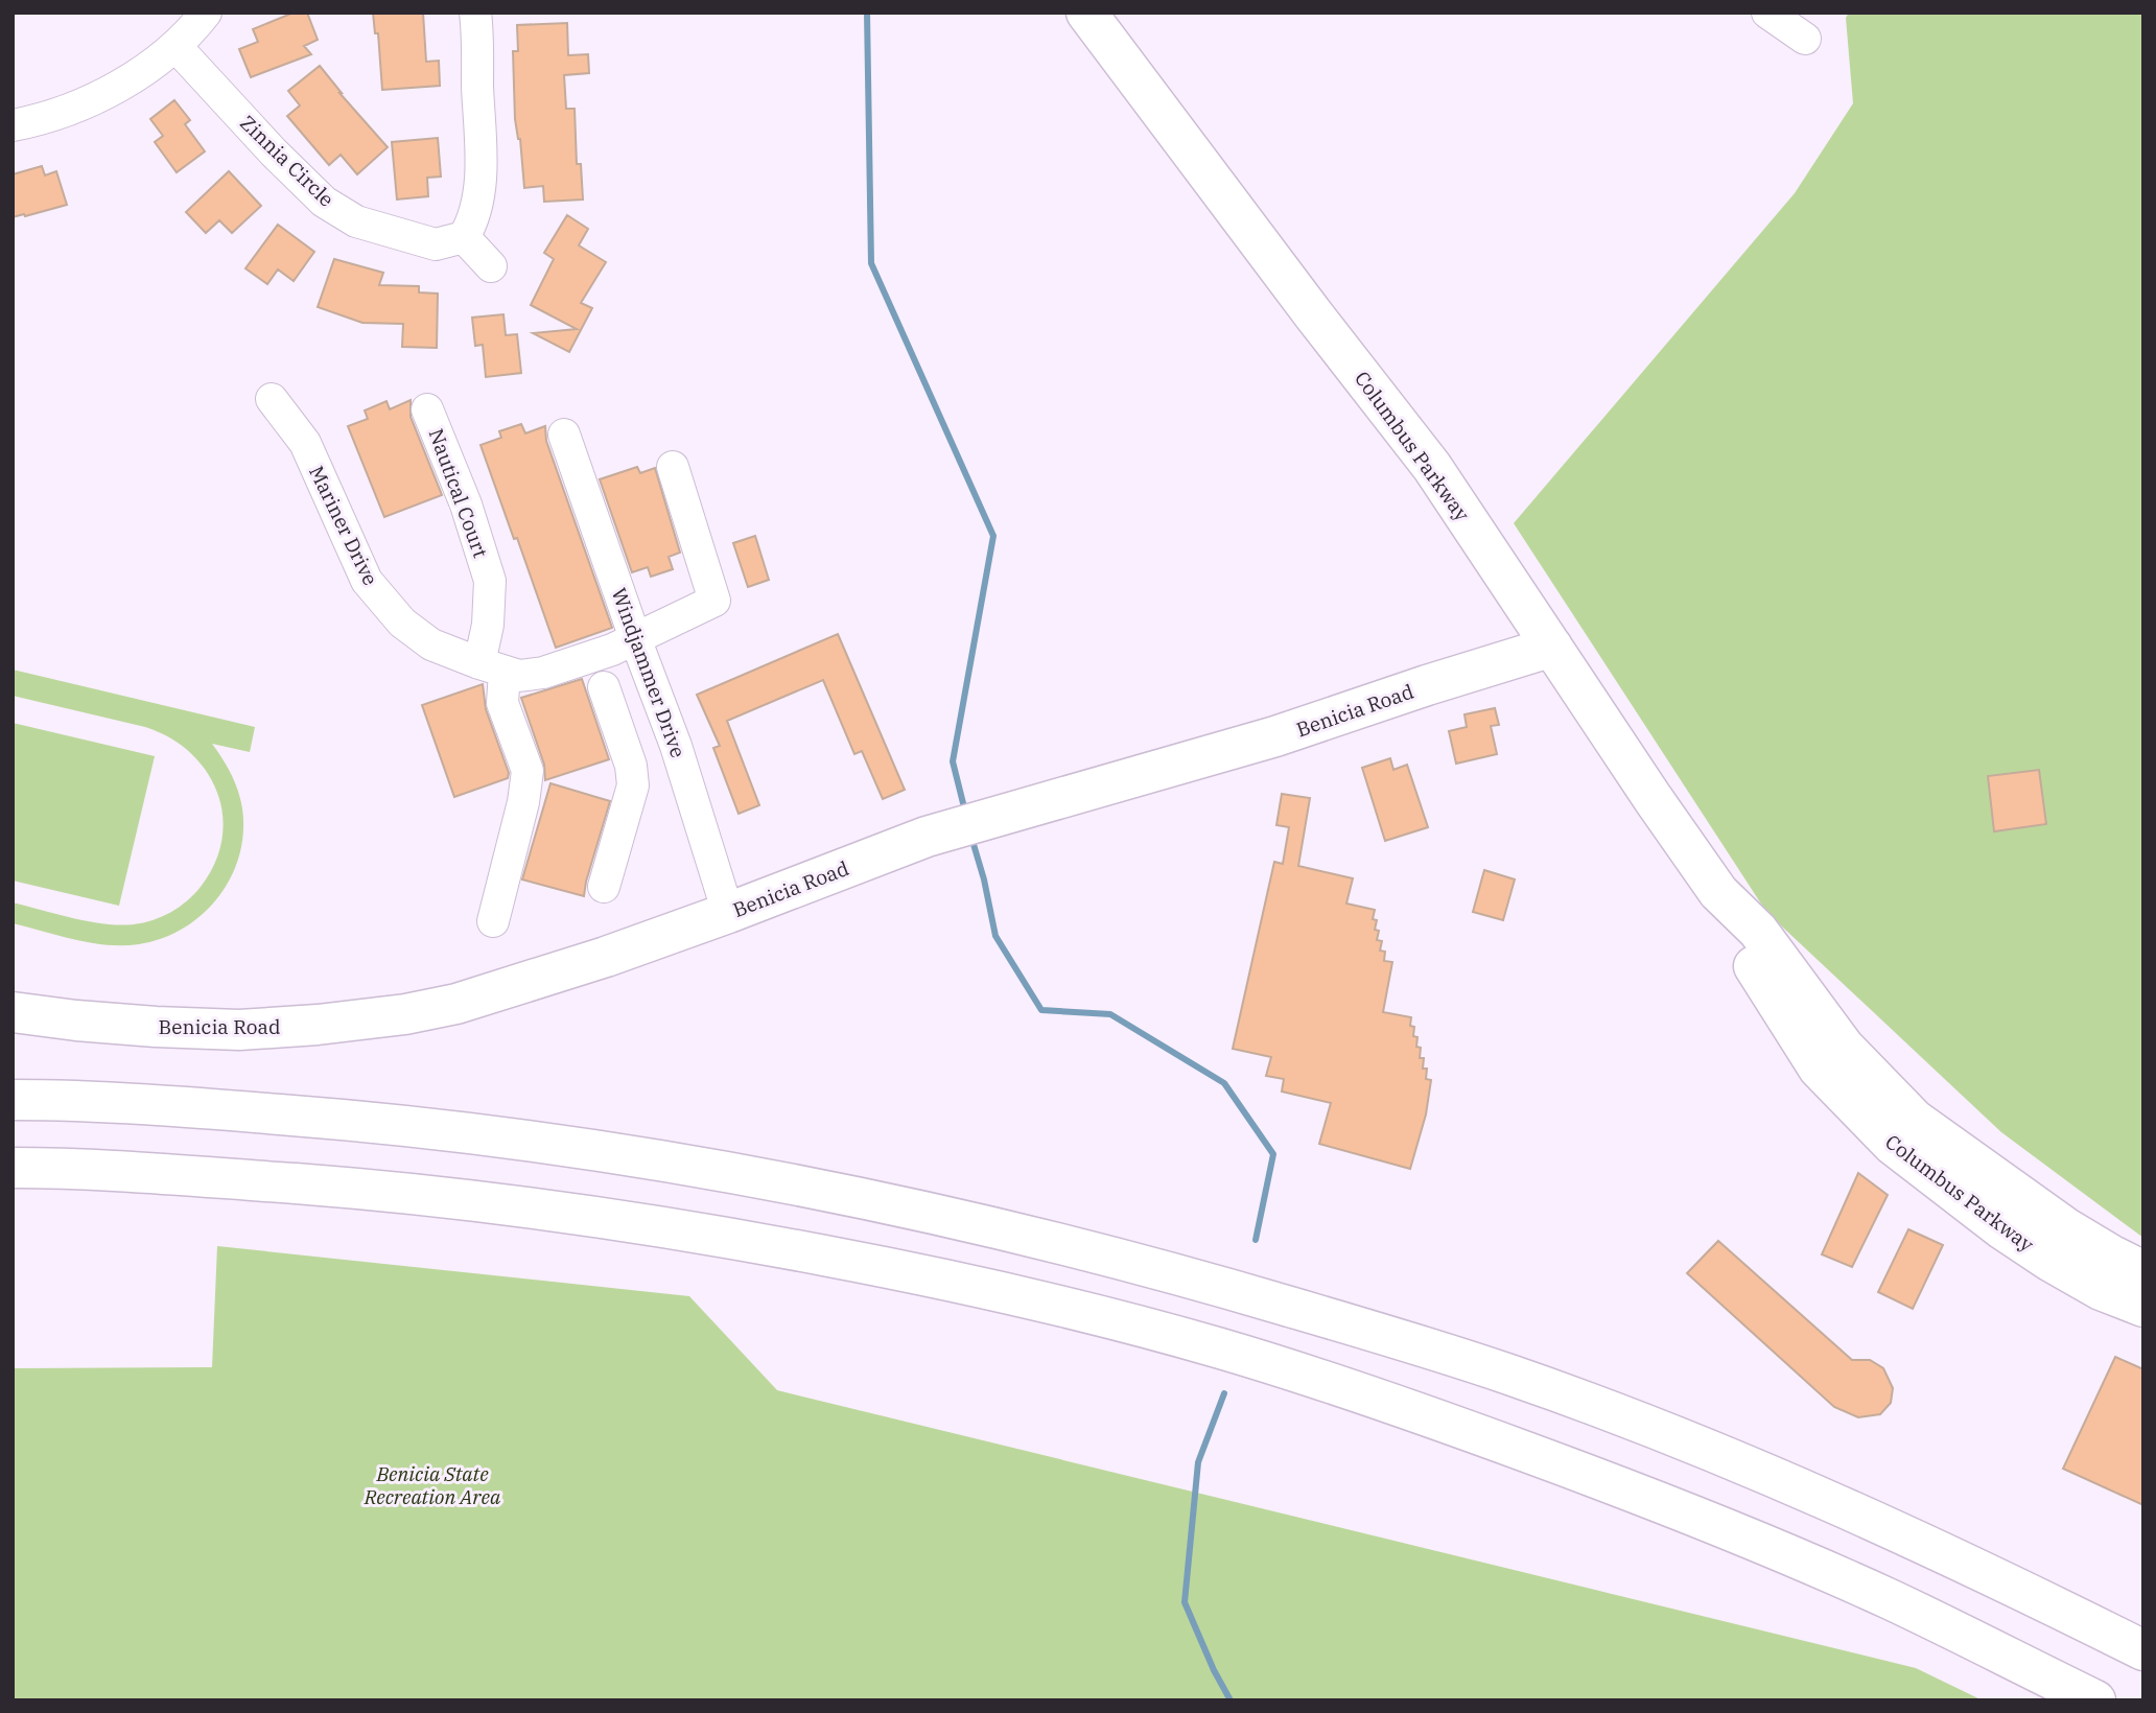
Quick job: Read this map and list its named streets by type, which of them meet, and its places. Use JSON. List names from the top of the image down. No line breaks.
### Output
{"streets":{"main road":["Columbus Parkway","Benicia Road"],"street":["Zinnia Circle","Nautical Court","Mariner Drive","Windjammer Drive"]},"crossings":[["Columbus Parkway","Benicia Road"],["Nautical Court","Mariner Drive"],["Mariner Drive","Windjammer Drive"],["Windjammer Drive","Benicia Road"]],"parks":["Benicia State Recreation Area"]}
